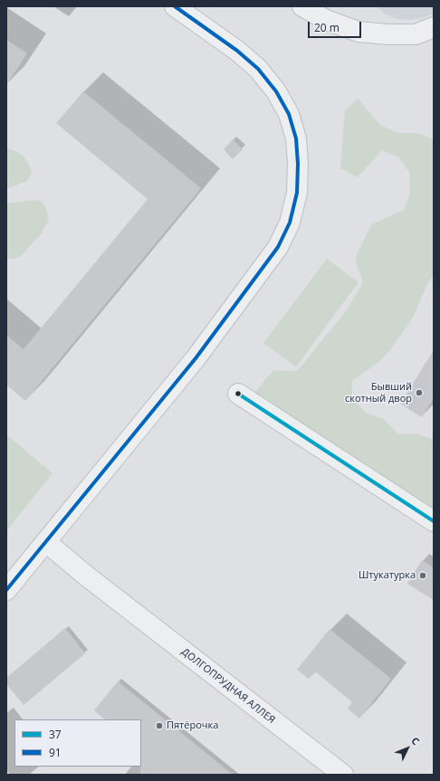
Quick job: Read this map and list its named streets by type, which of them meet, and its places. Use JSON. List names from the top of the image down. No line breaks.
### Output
{"streets":{"street":["ДОЛГОПРУДНАЯ АЛЛЕЯ"]},"places":["Бывший скотный двор","Штукатурка","Пятёрочка"],"lines":["transit line 91","transit line 37"],"legend":["37","91"],"scale_bar":"20 m","north":"top right"}
